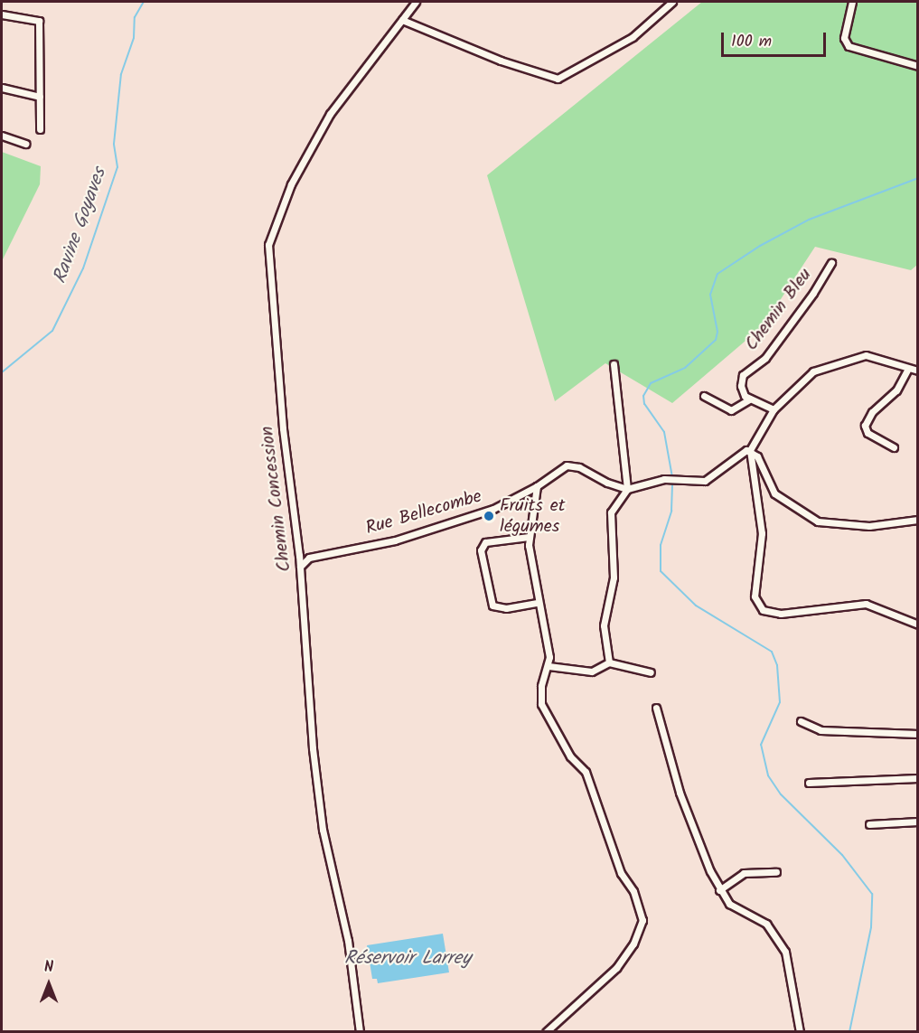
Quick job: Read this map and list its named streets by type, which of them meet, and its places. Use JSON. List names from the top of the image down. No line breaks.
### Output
{"streets":{"street":["Chemin Bleu","Chemin Concession","Rue Bellecombe"]},"crossings":[["Chemin Concession","Rue Bellecombe"]],"water":["Ravine Goyaves","Réservoir Larrey"],"places":["Fruits et légumes"],"scale_bar":"100 m","north":"top"}
